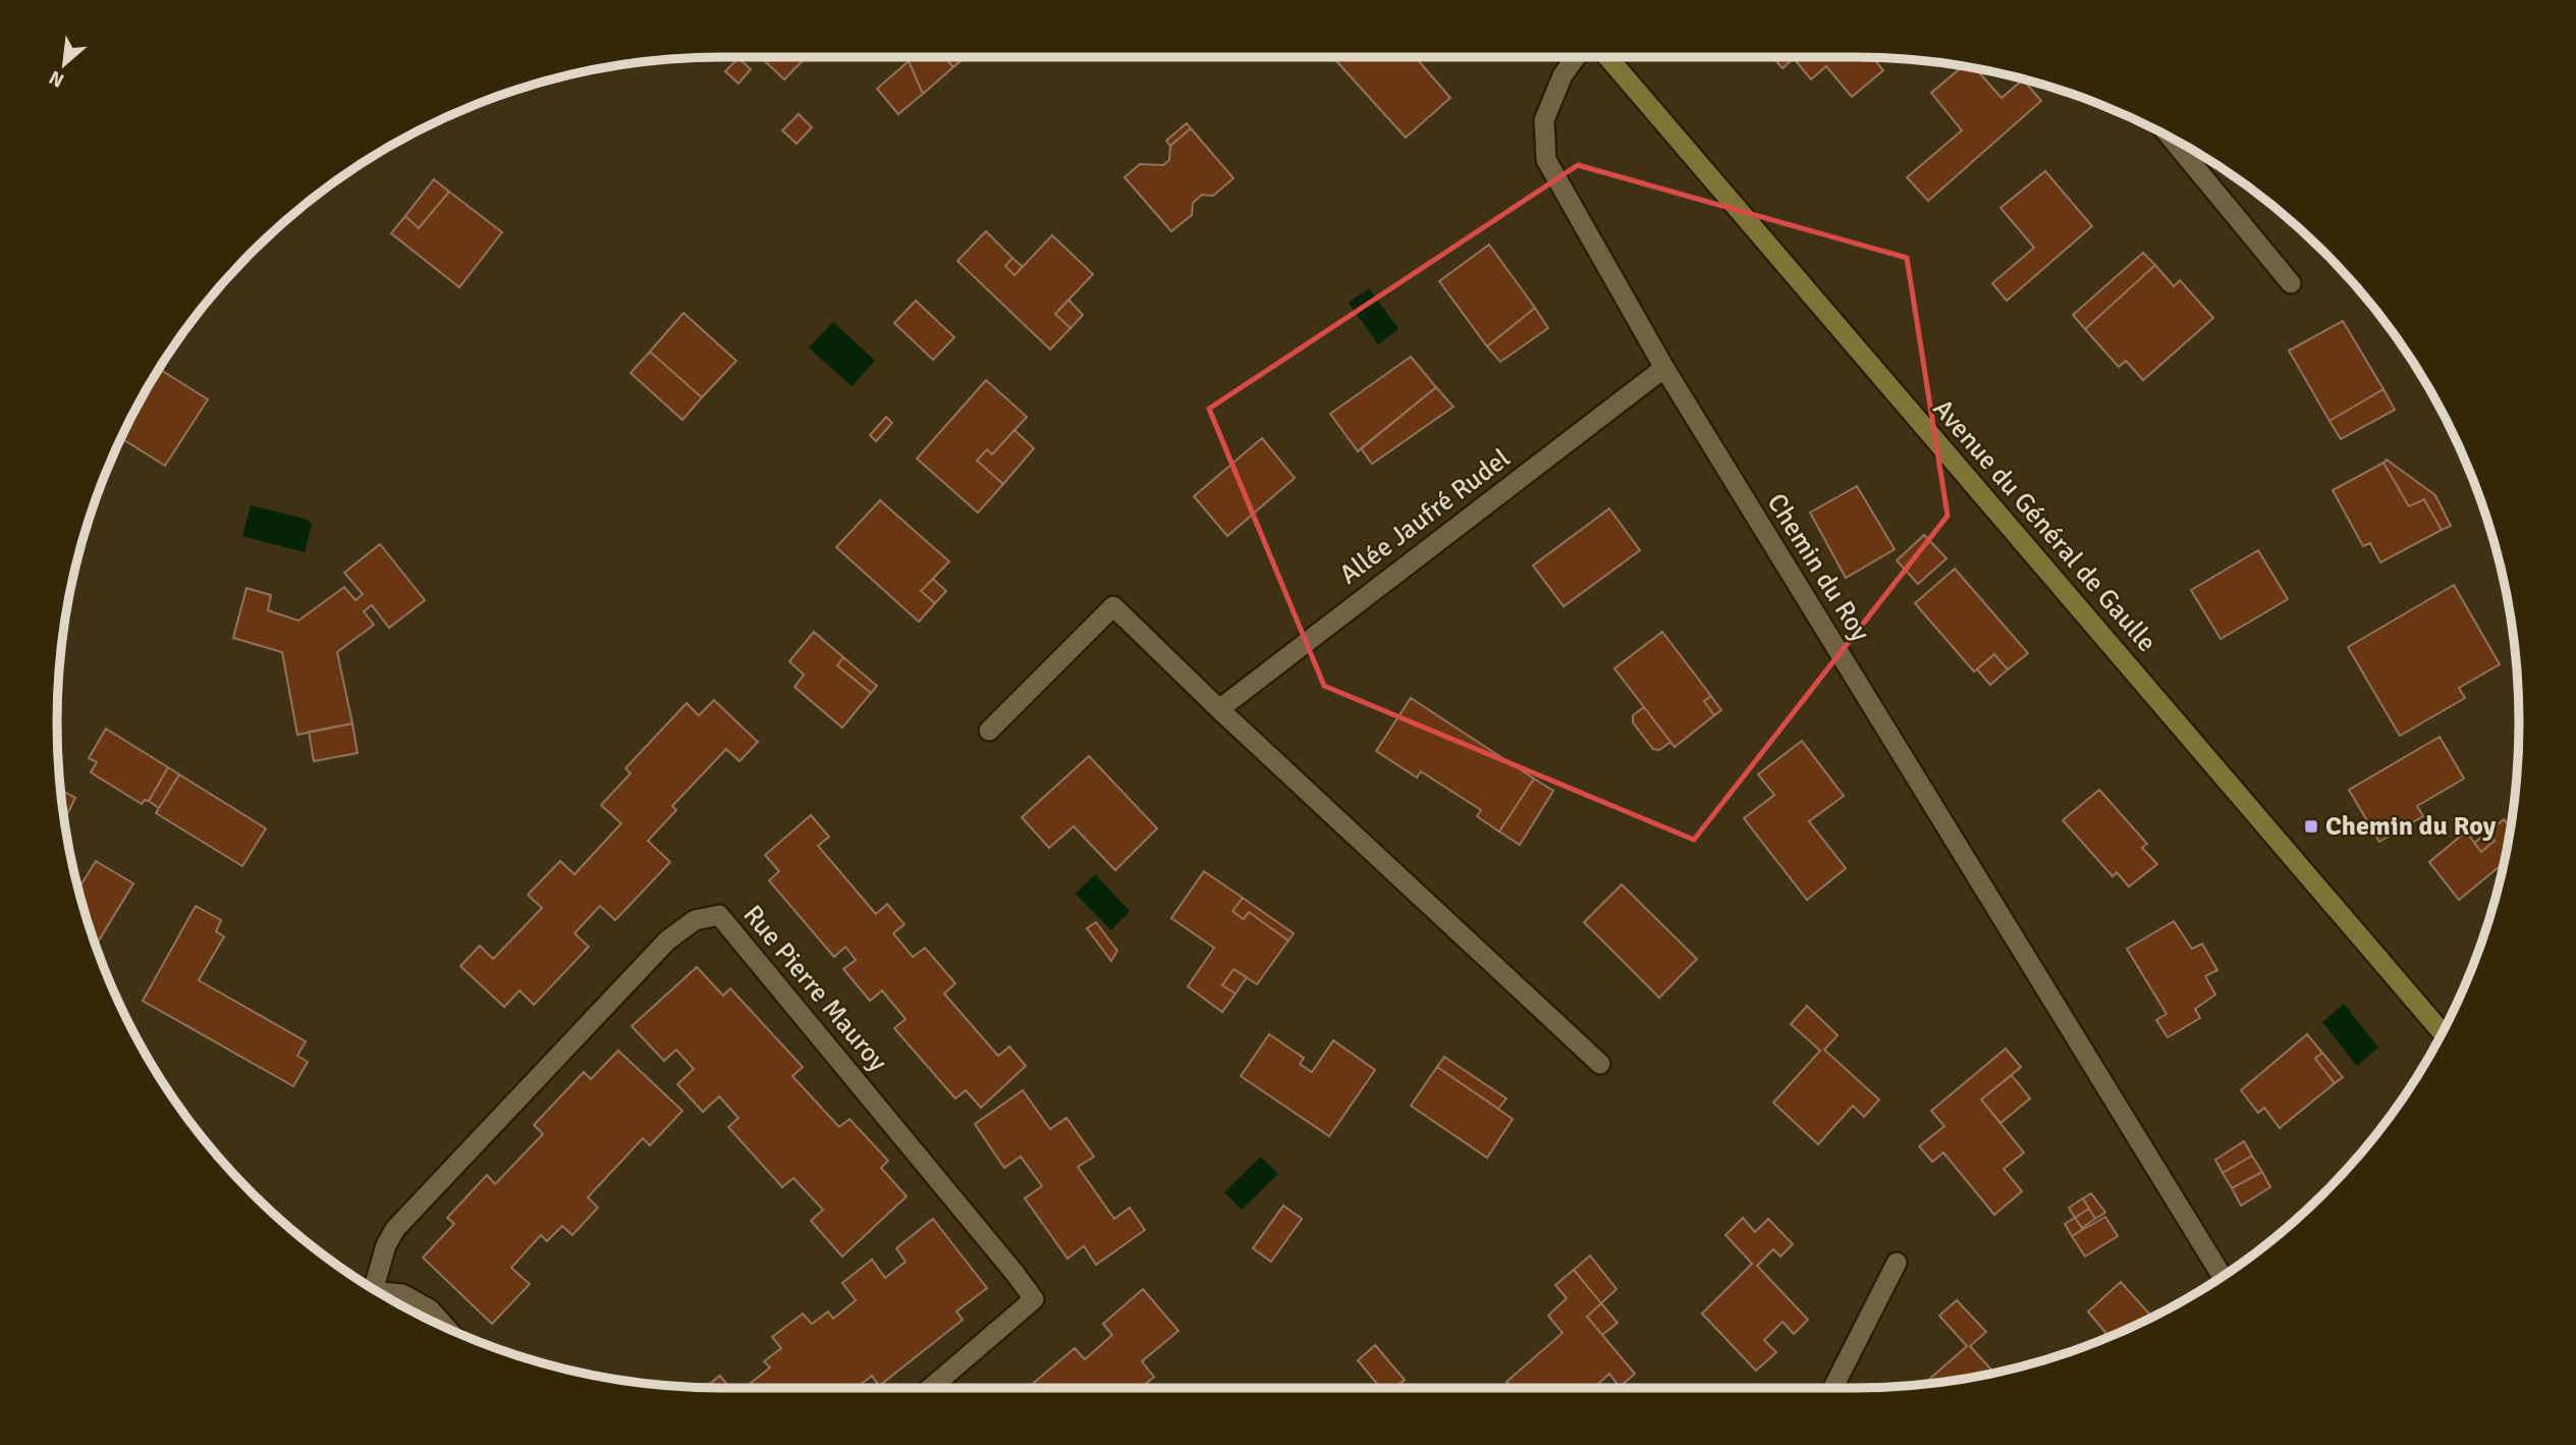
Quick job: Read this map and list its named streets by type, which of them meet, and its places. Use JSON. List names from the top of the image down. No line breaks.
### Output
{"streets":{"main road":["Avenue du Général de Gaulle"],"street":["Allée Jaufré Rudel","Chemin du Roy","Rue Pierre Mauroy"]},"crossings":[["Allée Jaufré Rudel","Chemin du Roy"]],"places":{"transit":["Chemin du Roy"]},"north":"bottom left"}
